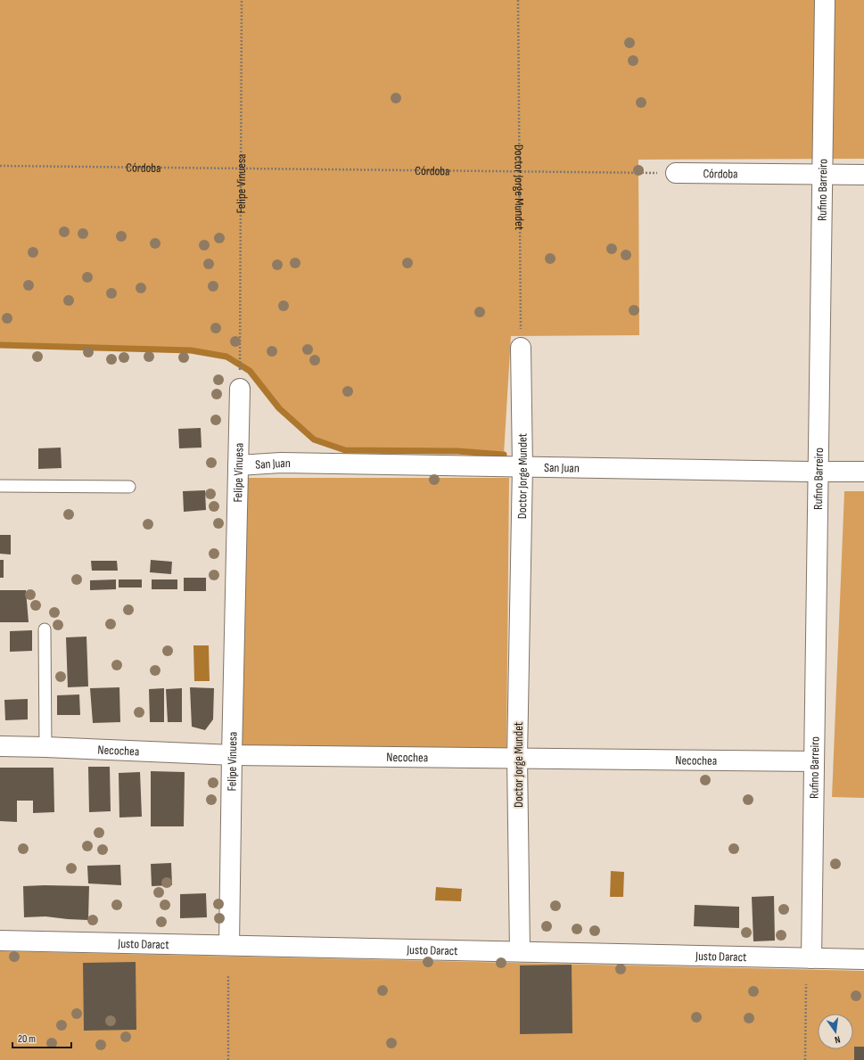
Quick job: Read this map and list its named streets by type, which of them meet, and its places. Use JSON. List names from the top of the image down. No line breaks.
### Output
{"streets":{"street":["Córdoba","Felipe Vinuesa","Doctor Jorge Mundet","Rufino Barreiro","San Juan","Necochea","Justo Daract"]},"crossings":[["Córdoba","Felipe Vinuesa"],["Córdoba","Doctor Jorge Mundet"],["Córdoba","Rufino Barreiro"],["Felipe Vinuesa","San Juan"],["Felipe Vinuesa","Necochea"],["Felipe Vinuesa","Justo Daract"],["Doctor Jorge Mundet","San Juan"],["Doctor Jorge Mundet","Necochea"],["Doctor Jorge Mundet","Justo Daract"],["Rufino Barreiro","San Juan"],["Rufino Barreiro","Necochea"],["Rufino Barreiro","Justo Daract"]],"scale_bar":"20 m","north":"bottom"}
